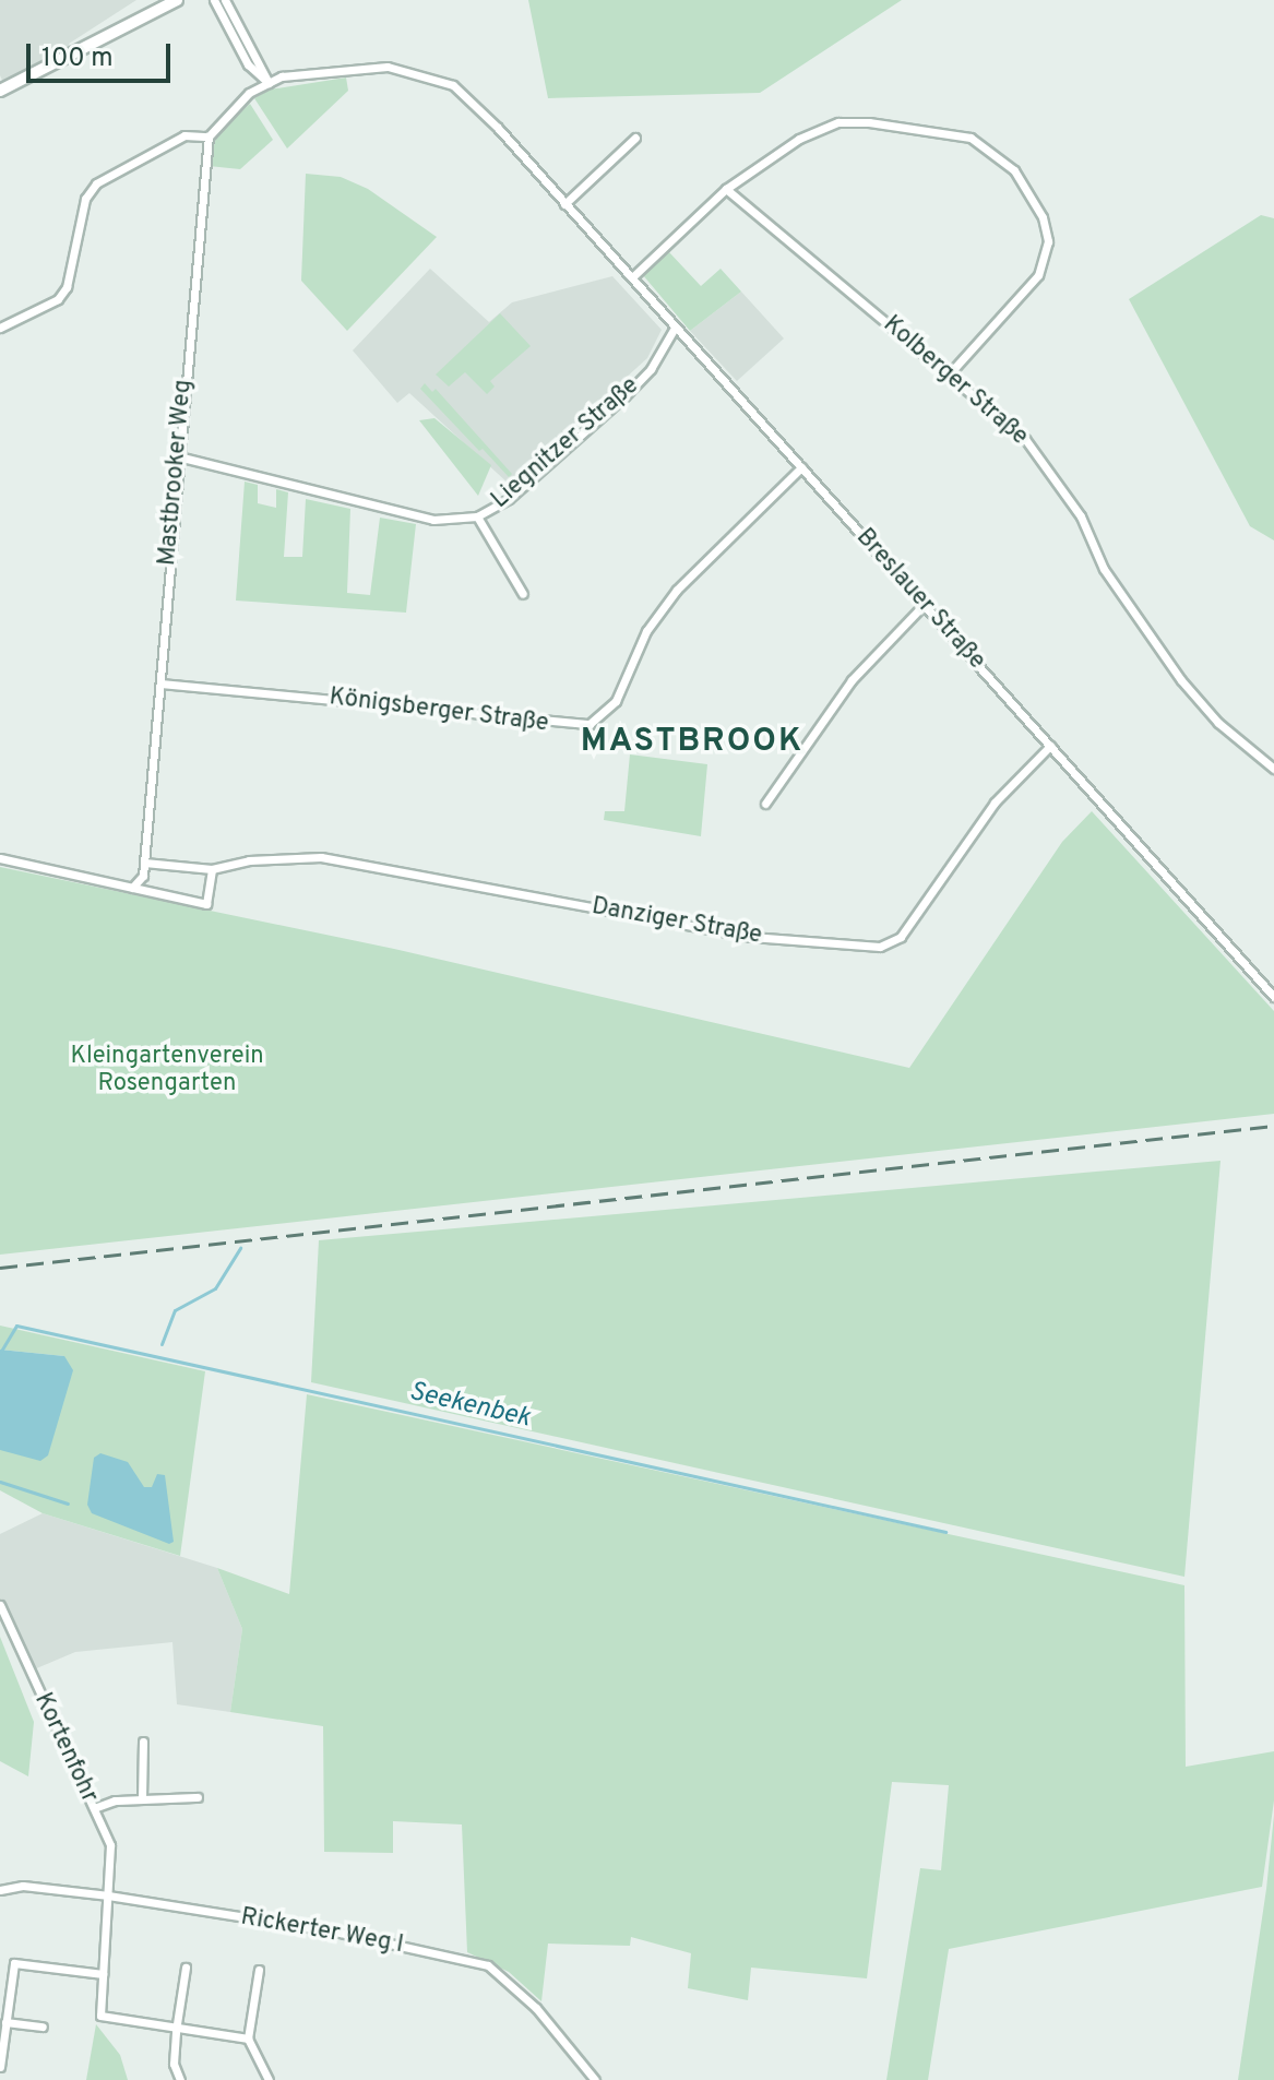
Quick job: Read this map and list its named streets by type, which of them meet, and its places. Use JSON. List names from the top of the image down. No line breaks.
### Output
{"streets":{"street":["Kolberger Straße","Liegnitzer Straße","Mastbrooker Weg","Breslauer Straße","Königsberger Straße","Danziger Straße","Kortenfohr","Rickerter Weg I"]},"crossings":[["Liegnitzer Straße","Mastbrooker Weg"],["Liegnitzer Straße","Breslauer Straße"],["Mastbrooker Weg","Königsberger Straße"],["Mastbrooker Weg","Danziger Straße"],["Breslauer Straße","Königsberger Straße"],["Breslauer Straße","Danziger Straße"],["Kortenfohr","Rickerter Weg I"]],"districts":["MASTBROOK"],"water":["Seekenbek"],"parks":["Kleingartenverein Rosengarten"],"scale_bar":"100 m"}
